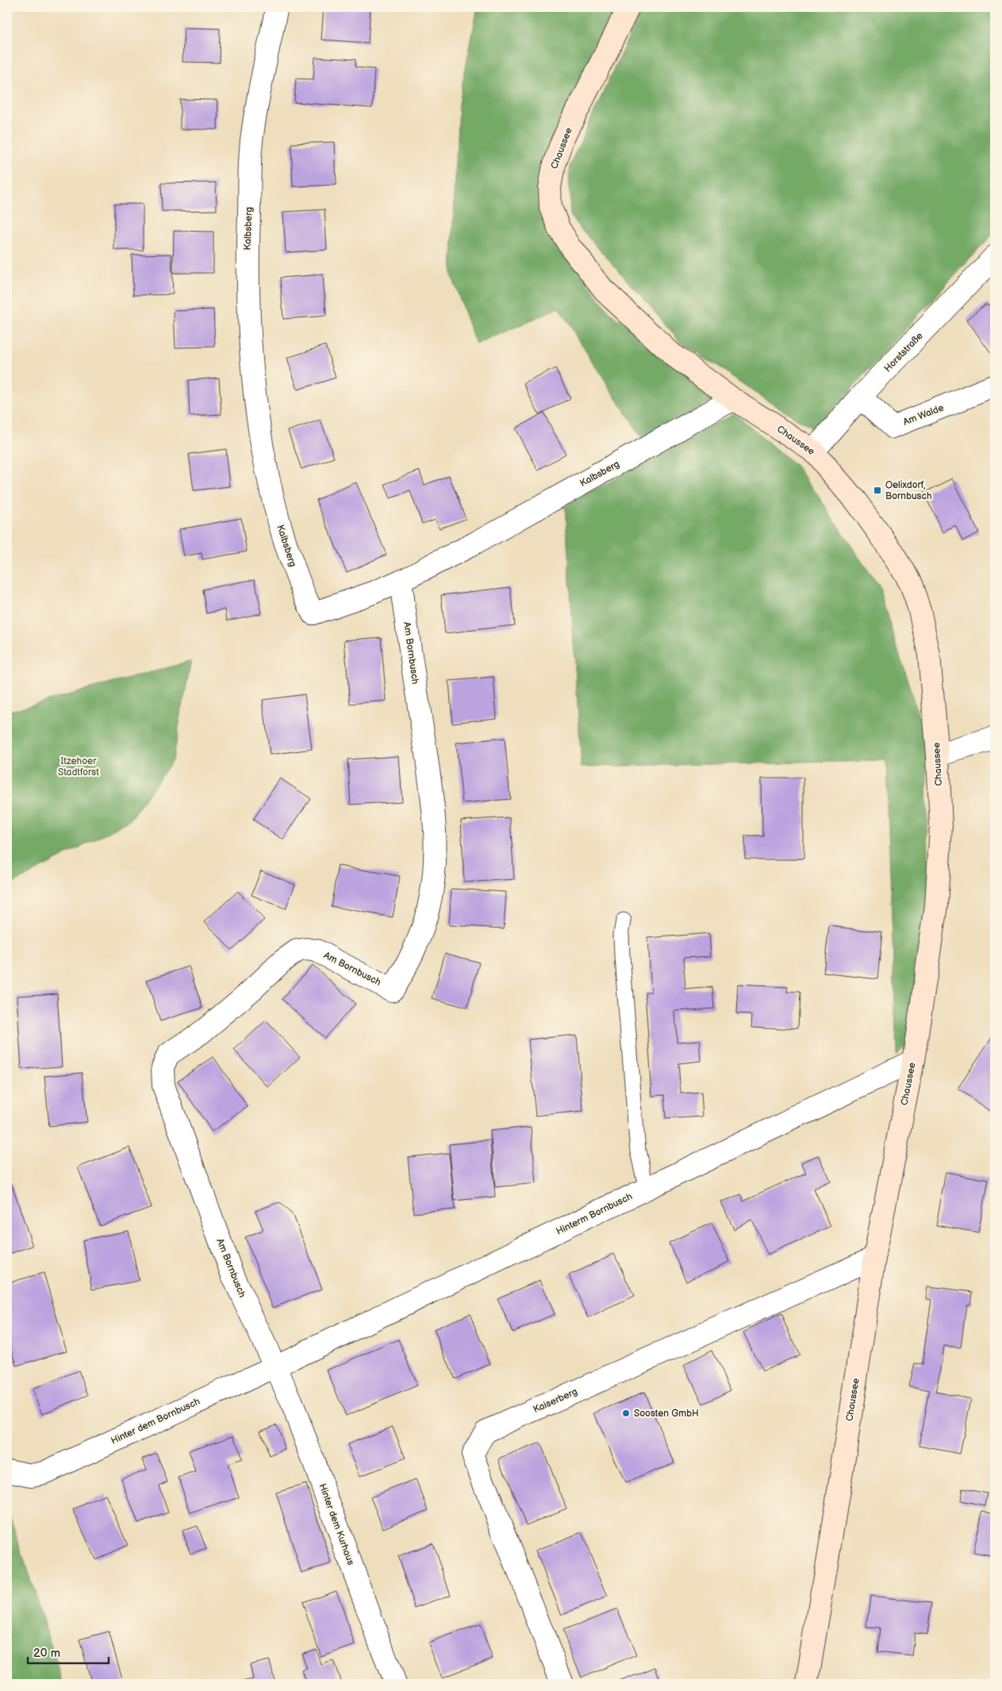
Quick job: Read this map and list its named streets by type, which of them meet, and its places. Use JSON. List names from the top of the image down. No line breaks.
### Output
{"streets":{"street":["Chaussee","Kalbsberg","Horststraße","Am Walde","Am Bornbusch","Hinterm Bornbusch","Kaiserberg","Hinter dem Bornbusch","Hinter dem Kurhaus"]},"crossings":[["Chaussee","Kalbsberg"],["Chaussee","Horststraße"],["Chaussee","Hinterm Bornbusch"],["Chaussee","Kaiserberg"],["Kalbsberg","Am Bornbusch"],["Horststraße","Am Walde"],["Am Bornbusch","Hinterm Bornbusch"],["Am Bornbusch","Hinter dem Bornbusch"],["Am Bornbusch","Hinter dem Kurhaus"],["Hinterm Bornbusch","Hinter dem Bornbusch"],["Hinterm Bornbusch","Hinter dem Kurhaus"],["Hinter dem Bornbusch","Hinter dem Kurhaus"]],"parks":["Itzehoer Stadtforst"],"places":{"transit":["Oelixdorf, Bornbusch"],"other":["Soosten GmbH"]},"scale_bar":"20 m"}
